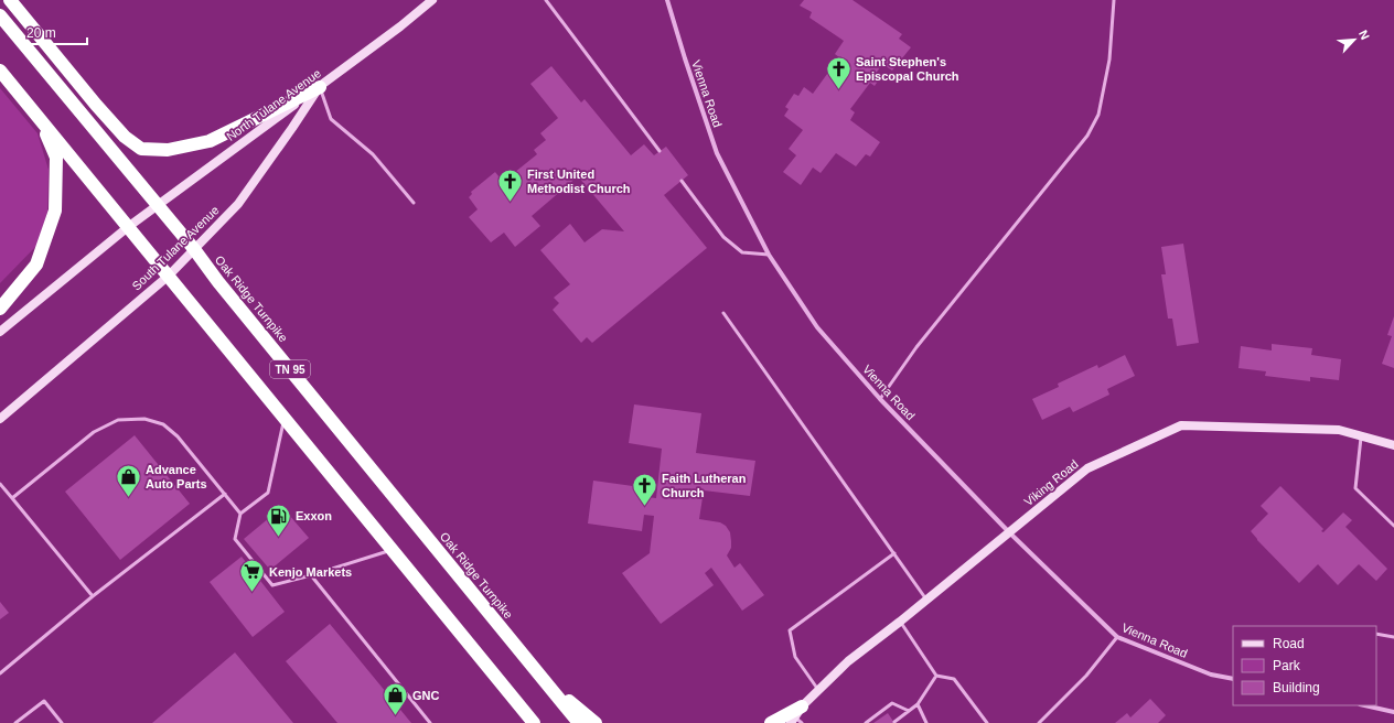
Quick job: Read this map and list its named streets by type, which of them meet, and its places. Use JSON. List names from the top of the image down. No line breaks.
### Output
{"streets":{"highway":["Oak Ridge Turnpike","TN 95"],"street":["Vienna Road","North Tulane Avenue","South Tulane Avenue","Viking Road"]},"crossings":[["Vienna Road","Viking Road"],["North Tulane Avenue","South Tulane Avenue"],["North Tulane Avenue","Oak Ridge Turnpike"],["North Tulane Avenue","TN 95"],["South Tulane Avenue","Oak Ridge Turnpike"],["South Tulane Avenue","TN 95"]],"places":{"church":["Saint Stephen's Episcopal Church","First United Methodist Church","Faith Lutheran Church"],"shop":["Advance Auto Parts","GNC"],"fuel station":["Exxon"],"supermarket":["Kenjo Markets"]},"legend":["Road","Park","Building"],"scale_bar":"20 m","north":"top right"}
